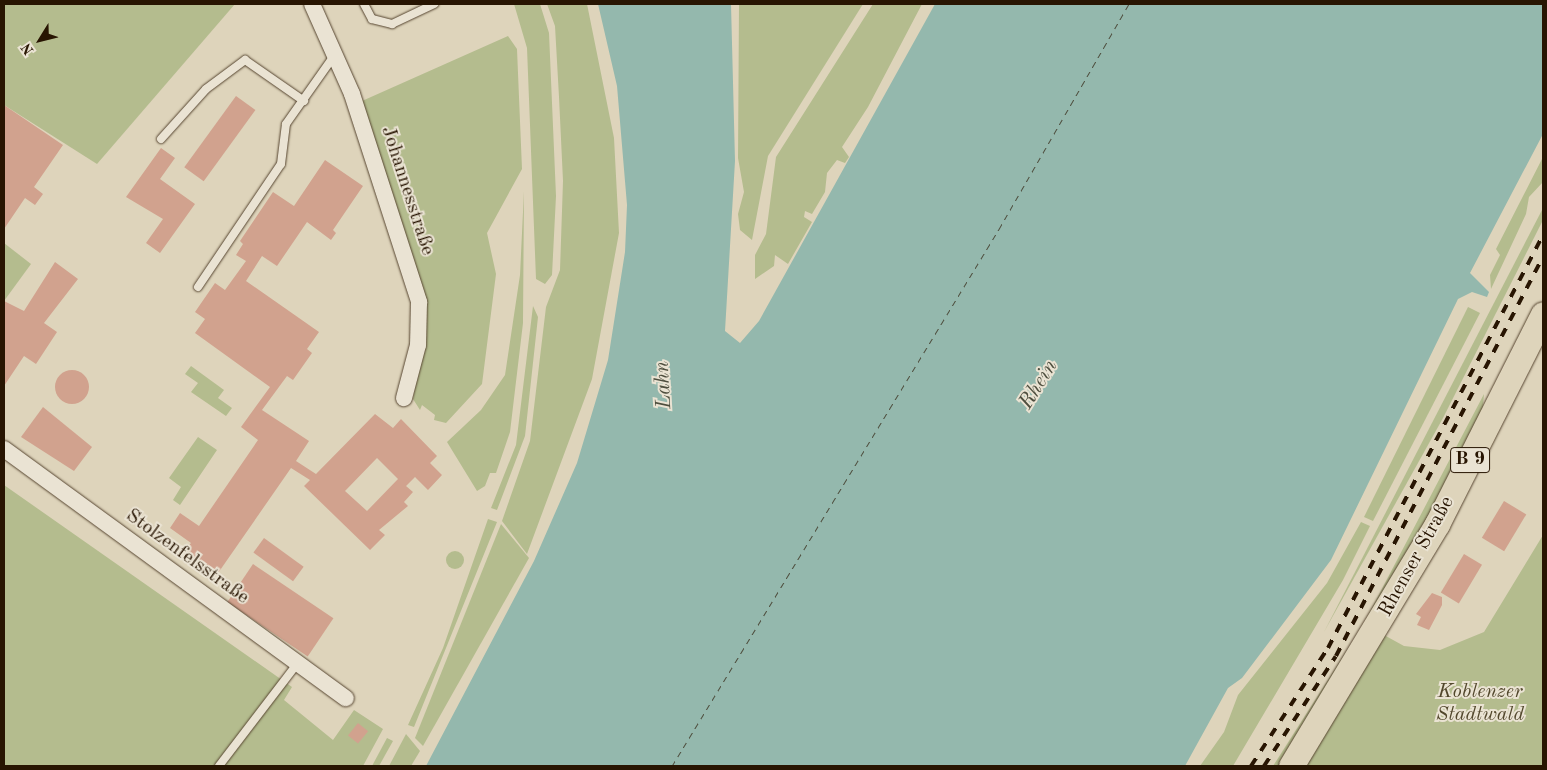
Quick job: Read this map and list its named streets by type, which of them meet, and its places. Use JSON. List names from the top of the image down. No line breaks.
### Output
{"streets":{"main road":["B 9","Rhenser Straße"],"street":["Johannesstraße","Stolzenfelsstraße"]},"water":["Lahn","Rhein"],"parks":["Koblenzer Stadtwald"],"north":"bottom left"}
